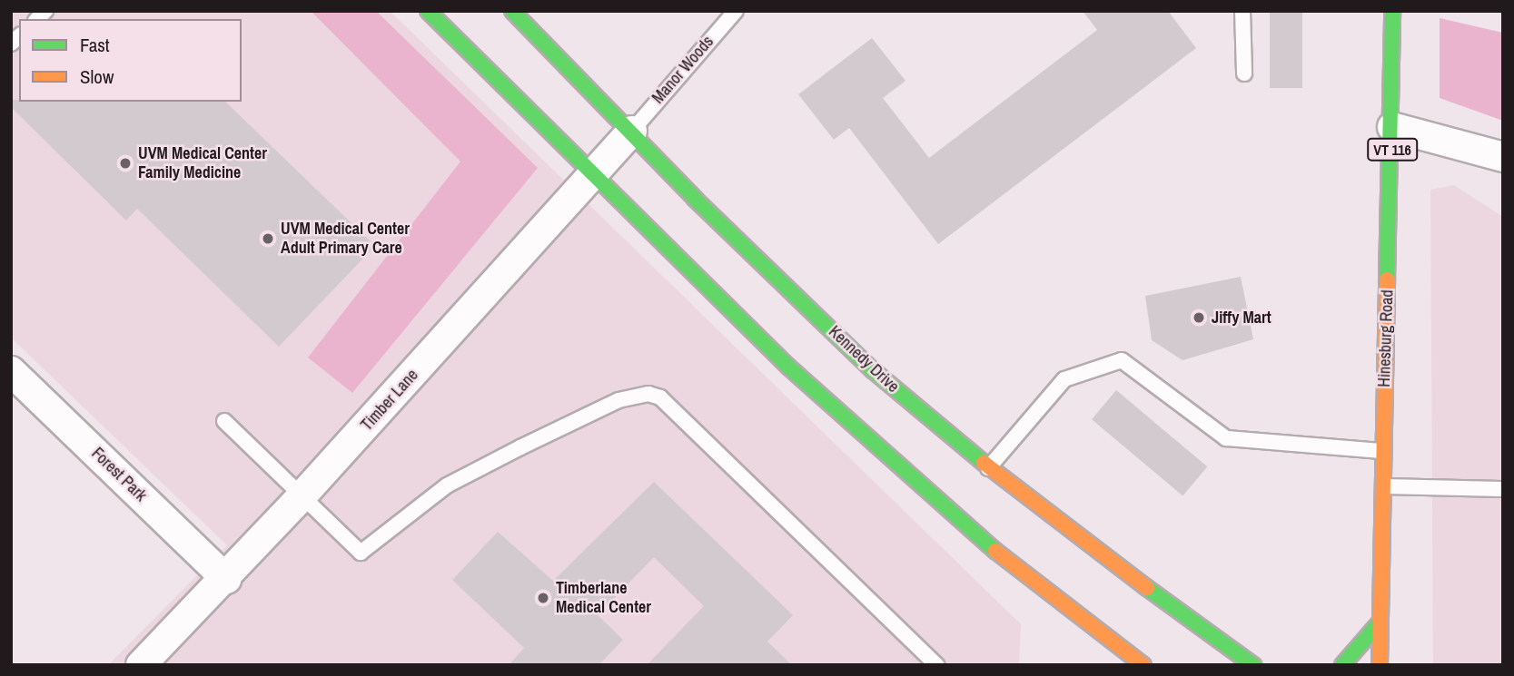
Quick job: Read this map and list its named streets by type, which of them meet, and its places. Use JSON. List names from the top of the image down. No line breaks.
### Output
{"streets":{"main road":["VT 116","Hinesburg Road","Kennedy Drive"],"street":["Timber Lane","Forest Park"],"lane":["Manor Woods"]},"crossings":[["Manor Woods","Kennedy Drive"],["Manor Woods","Timber Lane"],["Kennedy Drive","Timber Lane"],["Timber Lane","Forest Park"]],"places":["UVM Medical Center Family Medicine","UVM Medical Center Adult Primary Care","Jiffy Mart","Timberlane Medical Center"],"legend":["Fast","Slow"]}
